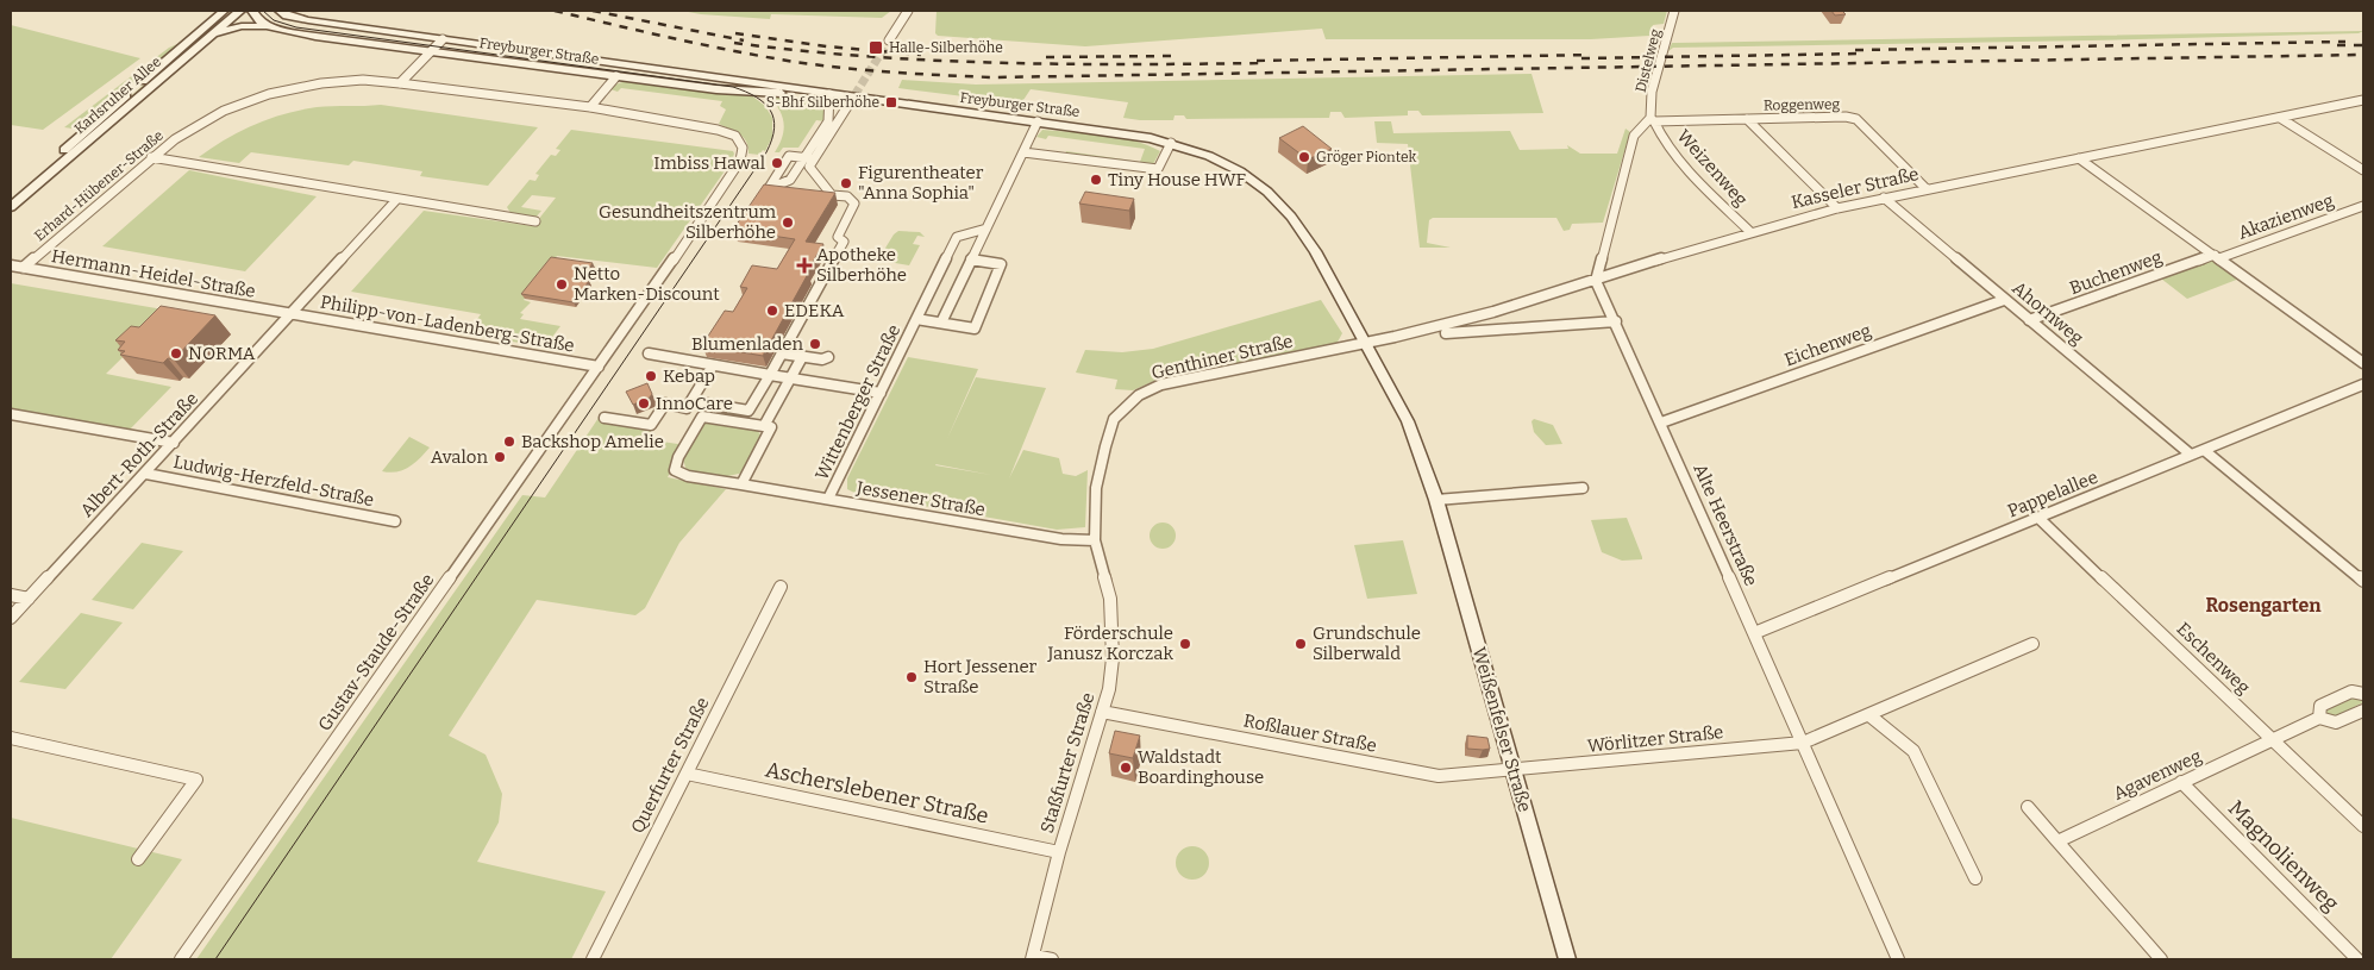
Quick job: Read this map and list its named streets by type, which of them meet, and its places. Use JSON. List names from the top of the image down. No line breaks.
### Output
{"streets":{"street":["Freyburger Straße","Distelweg","Karlsruher Allee","Roggenweg","Weizenweg","Erhard-Hübener-Straße","Kasseler Straße","Akazienweg","Buchenweg","Hermann-Heidel-Straße","Ahornweg","Philipp-von-Ladenberg-Straße","Eichenweg","Genthiner Straße","Wittenberger Straße","Albert-Roth-Straße","Ludwig-Herzfeld-Straße","Pappelallee","Jessener Straße","Alte Heerstraße","Gustav-Staude-Straße","Eschenweg","Weißenfelser Straße","Roßlauer Straße","Wörlitzer Straße","Staßfurter Straße","Querfurter Straße","Agavenweg","Ascherslebener Straße","Magnolienweg"]},"crossings":[["Freyburger Straße","Kasseler Straße"],["Freyburger Straße","Genthiner Straße"],["Freyburger Straße","Weißenfelser Straße"],["Distelweg","Roggenweg"],["Distelweg","Weizenweg"],["Roggenweg","Weizenweg"],["Roggenweg","Kasseler Straße"],["Weizenweg","Kasseler Straße"],["Erhard-Hübener-Straße","Hermann-Heidel-Straße"],["Erhard-Hübener-Straße","Gustav-Staude-Straße"],["Kasseler Straße","Buchenweg"],["Kasseler Straße","Ahornweg"],["Kasseler Straße","Genthiner Straße"],["Kasseler Straße","Alte Heerstraße"],["Kasseler Straße","Weißenfelser Straße"],["Akazienweg","Buchenweg"],["Buchenweg","Ahornweg"],["Hermann-Heidel-Straße","Philipp-von-Ladenberg-Straße"],["Hermann-Heidel-Straße","Albert-Roth-Straße"],["Ahornweg","Eichenweg"],["Ahornweg","Pappelallee"],["Philipp-von-Ladenberg-Straße","Albert-Roth-Straße"],["Philipp-von-Ladenberg-Straße","Gustav-Staude-Straße"],["Eichenweg","Alte Heerstraße"],["Genthiner Straße","Jessener Straße"],["Genthiner Straße","Weißenfelser Straße"],["Genthiner Straße","Staßfurter Straße"],["Wittenberger Straße","Jessener Straße"],["Albert-Roth-Straße","Ludwig-Herzfeld-Straße"],["Pappelallee","Alte Heerstraße"],["Pappelallee","Eschenweg"],["Jessener Straße","Staßfurter Straße"],["Alte Heerstraße","Wörlitzer Straße"],["Eschenweg","Agavenweg"],["Weißenfelser Straße","Roßlauer Straße"],["Weißenfelser Straße","Wörlitzer Straße"],["Roßlauer Straße","Wörlitzer Straße"],["Roßlauer Straße","Staßfurter Straße"],["Staßfurter Straße","Ascherslebener Straße"],["Querfurter Straße","Ascherslebener Straße"],["Agavenweg","Magnolienweg"]],"districts":["Rosengarten"],"places":{"transit":["Halle-Silberhöhe","S-Bhf Silberhöhe"],"other":["Gröger Piontek","Imbiss Hawal","Tiny House HWF","Figurentheater \"Anna Sophia\"","Gesundheitszentrum Silberhöhe","Netto Marken-Discount","EDEKA","Blumenladen","NORMA","Kebap","InnoCare","Backshop Amelie","Avalon","Förderschule Janusz Korczak","Grundschule Silberwald","Hort Jessener Straße","Waldstadt Boardinghouse"],"health":["Apotheke Silberhöhe"]}}
